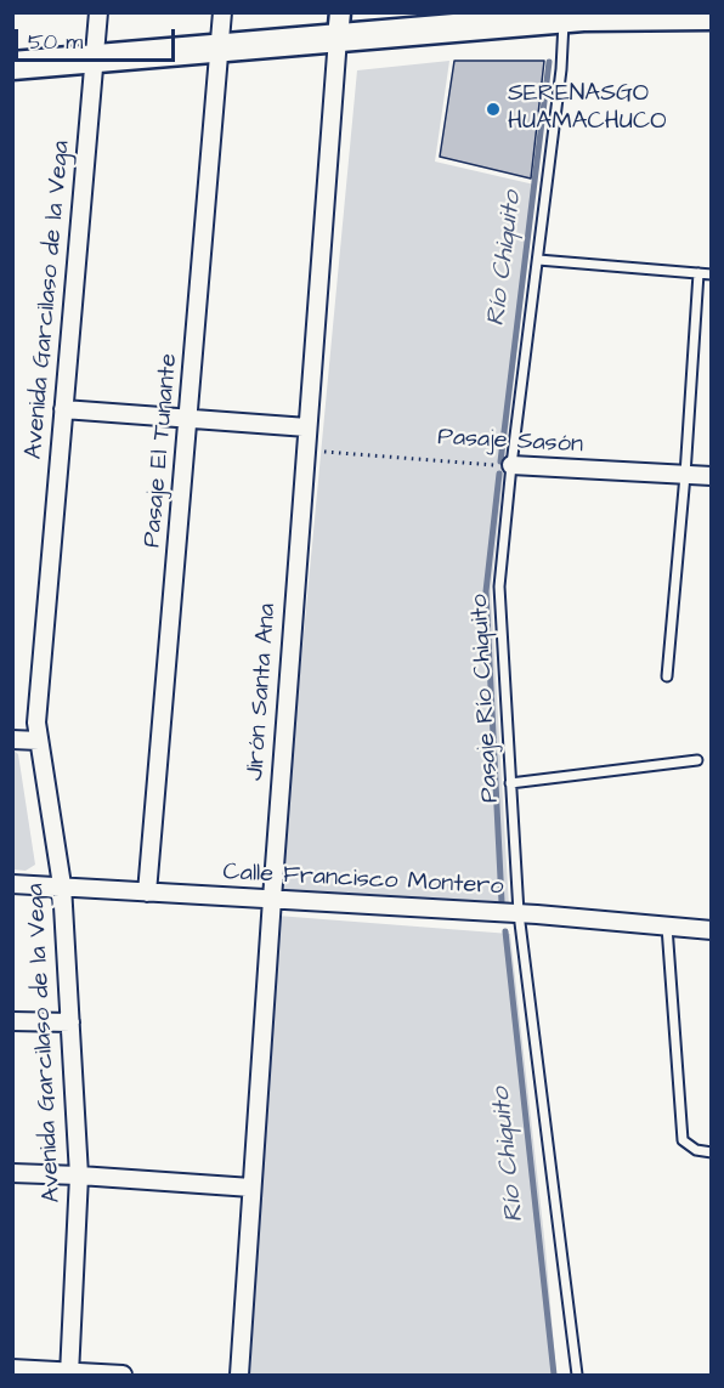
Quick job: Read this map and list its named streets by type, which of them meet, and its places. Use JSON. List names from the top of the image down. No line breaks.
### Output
{"streets":{"street":["Avenida Garcilaso de la Vega","Pasaje Sasón","Pasaje El Tunante","Jirón Santa Ana","Calle Francisco Montero"],"lane":["Pasaje Río Chiquito"]},"crossings":[["Avenida Garcilaso de la Vega","Calle Francisco Montero"],["Pasaje Sasón","Jirón Santa Ana"],["Pasaje Sasón","Pasaje Río Chiquito"],["Pasaje El Tunante","Calle Francisco Montero"],["Jirón Santa Ana","Calle Francisco Montero"],["Pasaje Río Chiquito","Calle Francisco Montero"]],"water":["Río Chiquito"],"places":["SERENASGO HUAMACHUCO"],"scale_bar":"50 m"}
